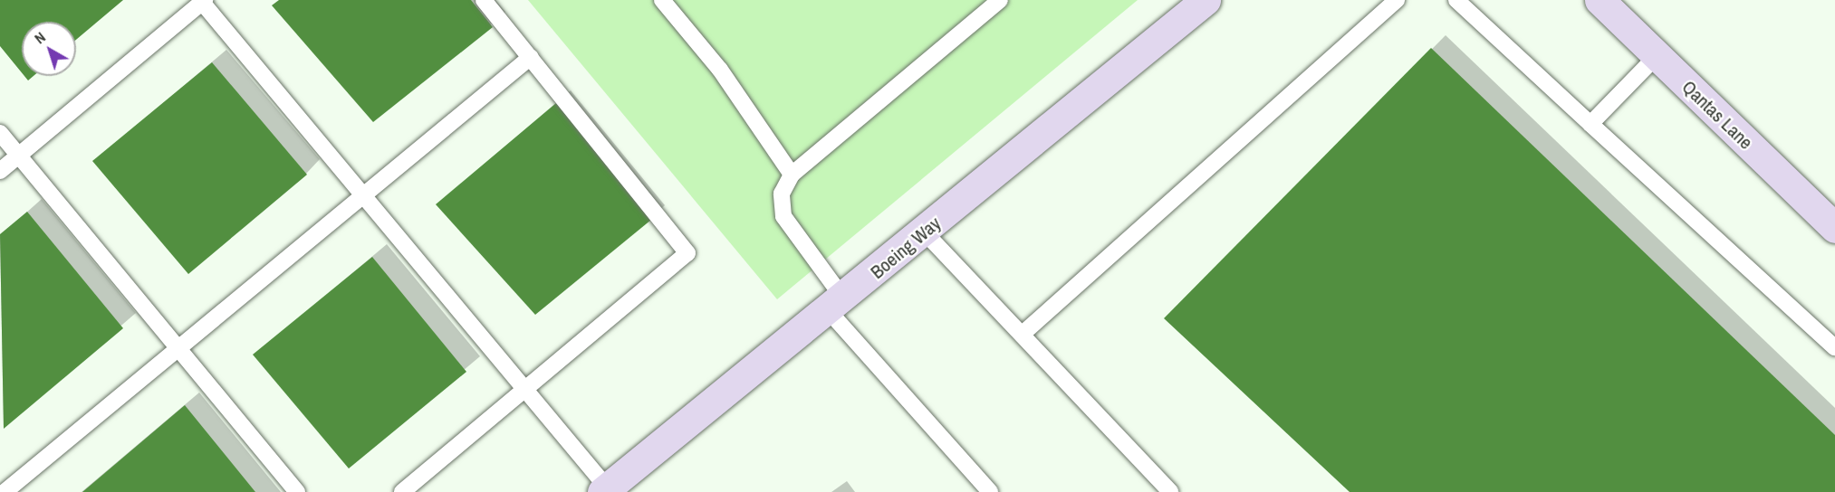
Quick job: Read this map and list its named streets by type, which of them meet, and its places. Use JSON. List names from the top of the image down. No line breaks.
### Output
{"streets":{"street":["Qantas Lane","Boeing Way"]},"north":"top left"}
